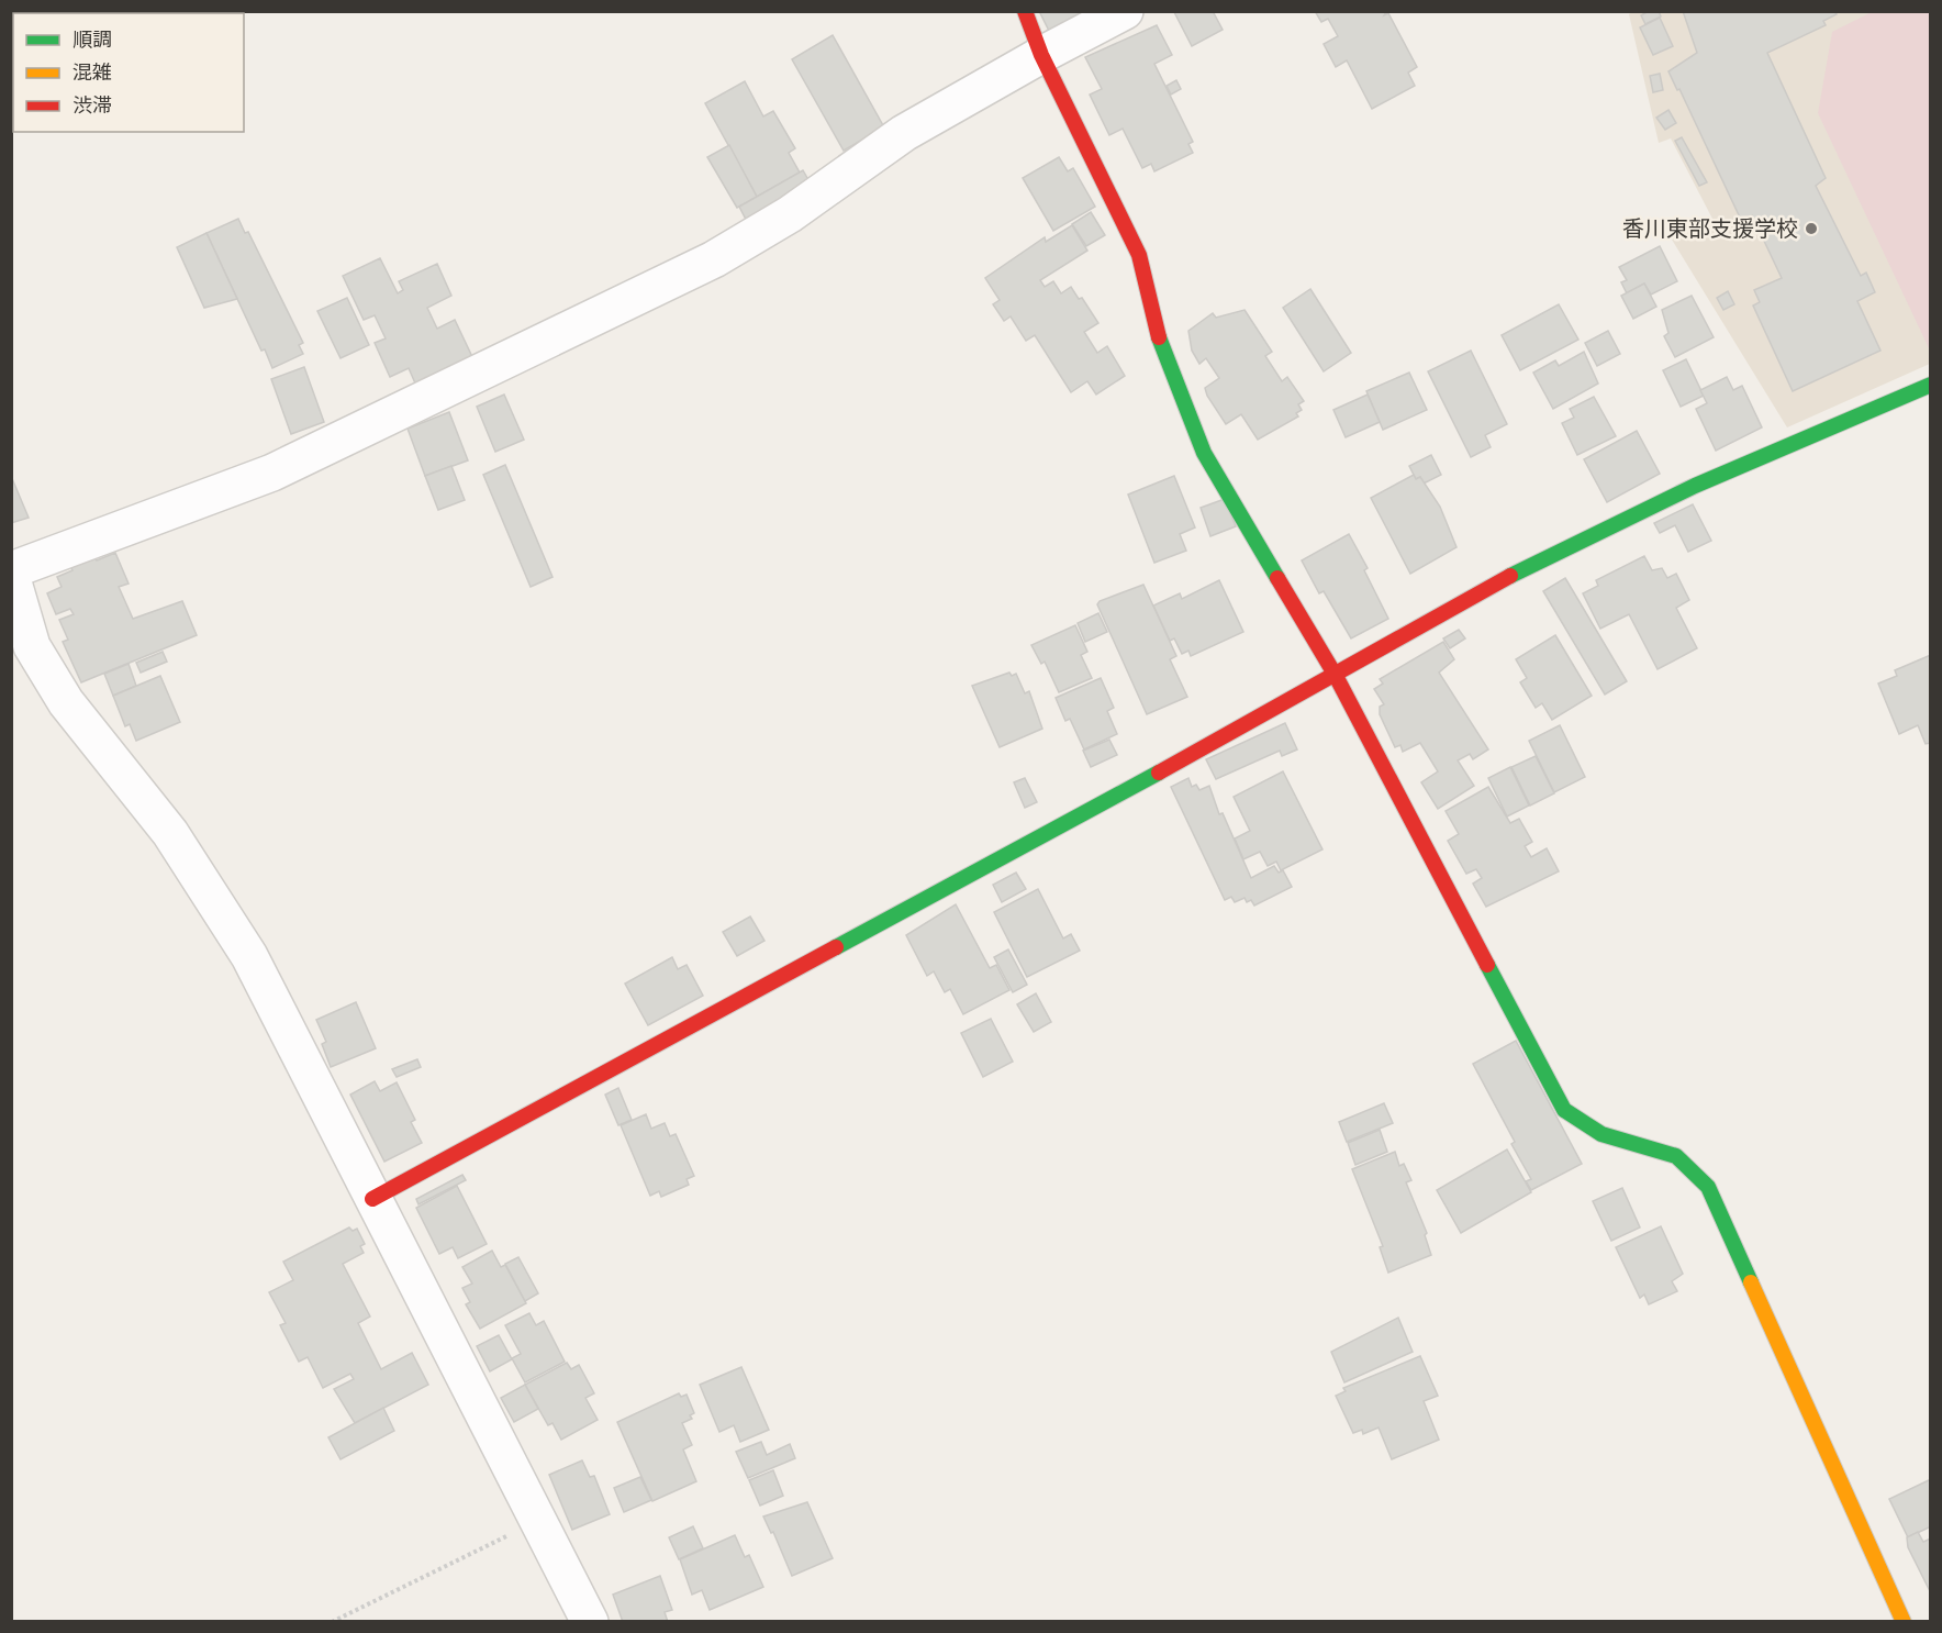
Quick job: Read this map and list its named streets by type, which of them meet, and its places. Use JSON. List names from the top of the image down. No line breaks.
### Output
{"places":["香川東部支援学校"],"legend":["順調","混雑","渋滞"]}
